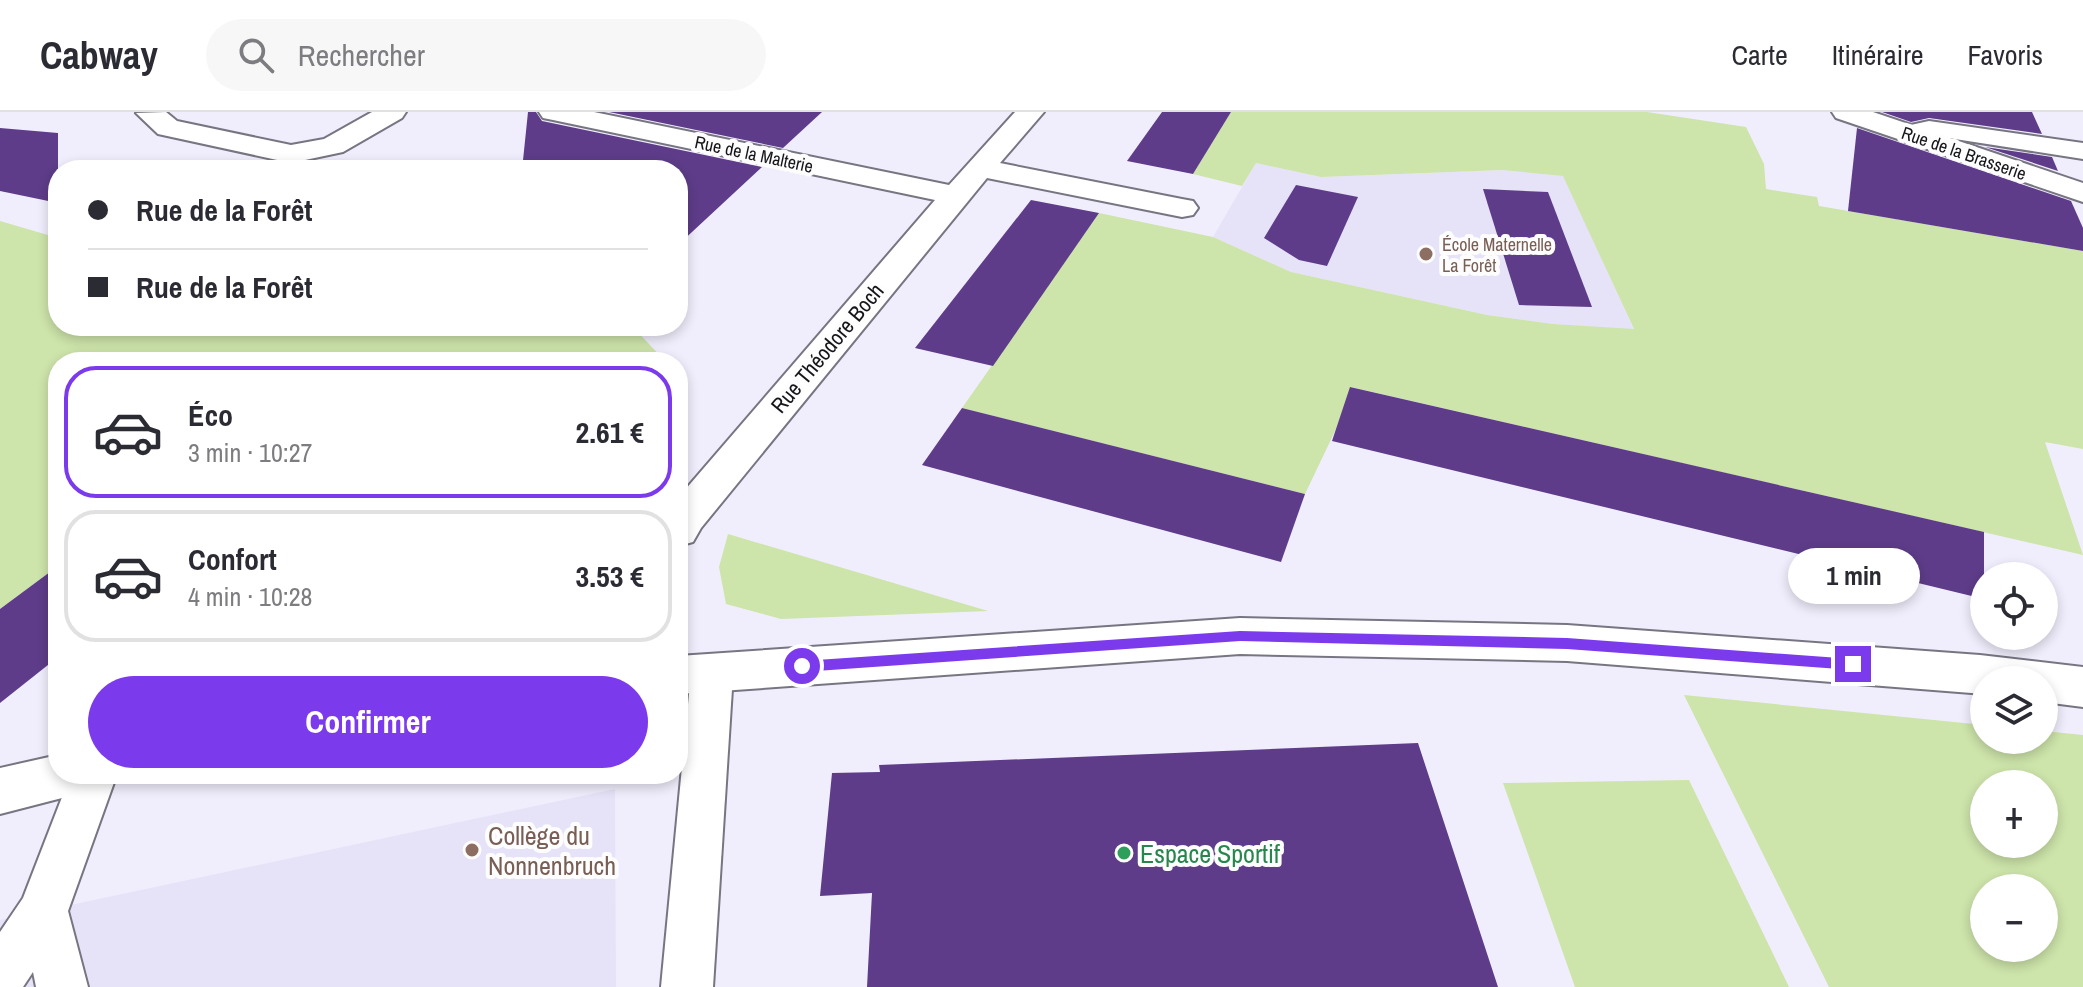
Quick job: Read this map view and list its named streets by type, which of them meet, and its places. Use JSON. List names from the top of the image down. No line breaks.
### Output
{"streets":{"street":["Rue de la Brasserie","Rue de la Malterie","Rue Théodore Boch"]},"crossings":[["Rue de la Malterie","Rue Théodore Boch"]],"places":["École Maternelle La Forêt","Collège du Nonnenbruch","Espace Sportif"],"page":{"header":"Cabway","search":"Rechercher","nav":["Carte","Itinéraire","Favoris"],"banner":["Rue de la Forêt","Rue de la Forêt"],"list":[{"name":"Éco","note":"3 min · 10:27","value":"2.61 €"},{"name":"Confort","note":"4 min · 10:28","value":"3.53 €"}],"bubble":"1 min","map_buttons":["+","−"],"buttons":"Confirmer"}}
